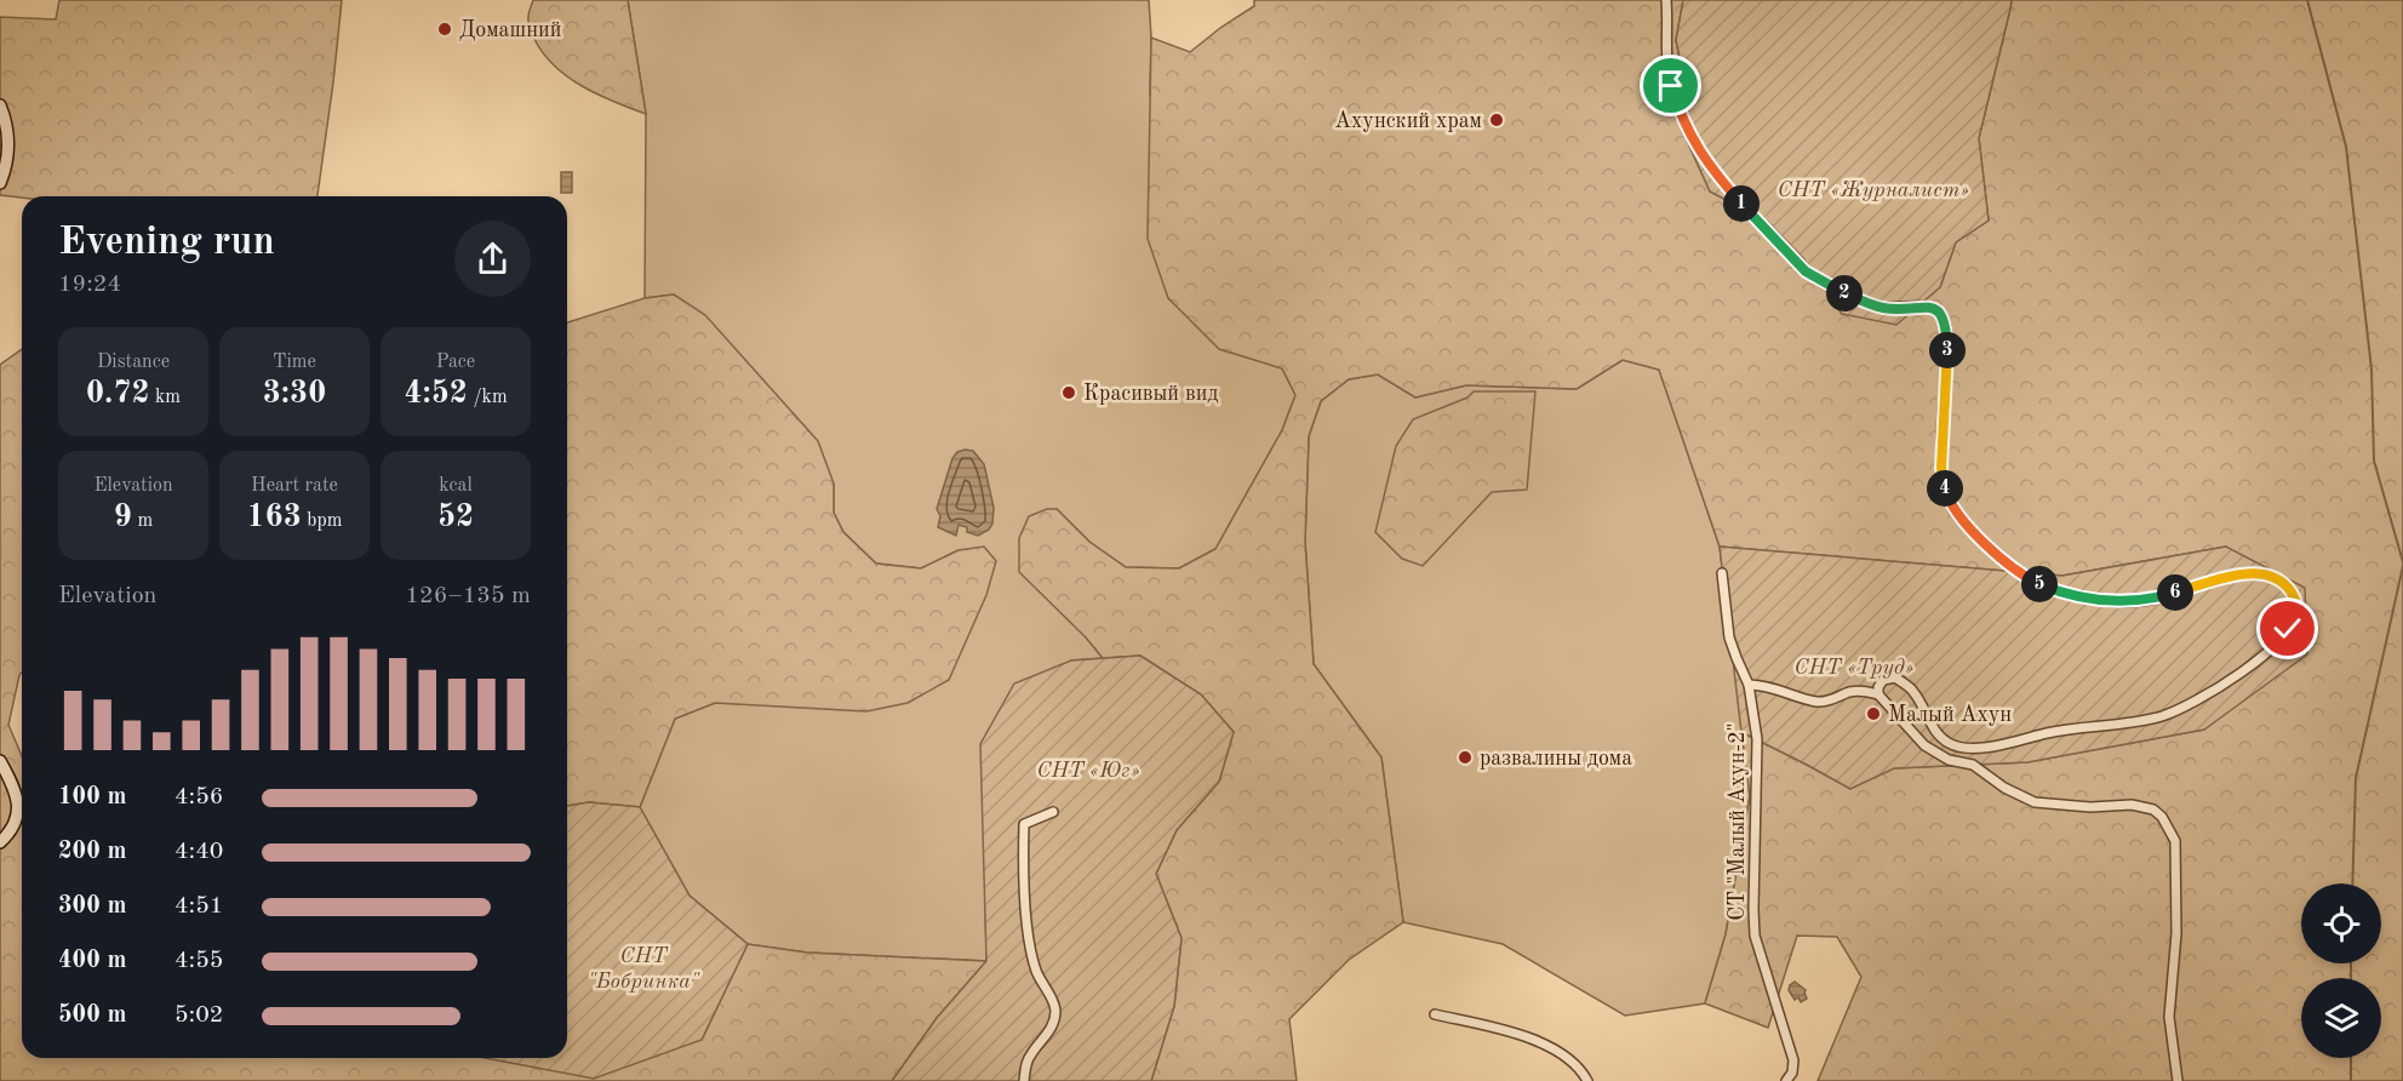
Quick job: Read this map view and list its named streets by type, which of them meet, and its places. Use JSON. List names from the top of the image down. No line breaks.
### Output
{"streets":{"street":["СТ \"Малый Ахун-2\""]},"parks":["СНТ «Журналист»","СНТ «Труд»","СНТ «Юг»","СНТ \"Бобринка\""],"places":["Домашний","Ахунский храм","Красивый вид","Малый Ахун","развалины дома"],"page":{"pins":["1","2","3","4","5","6"],"heading":["Evening run","19:24"],"stats":[["Distance","0.72 km"],["Time","3:30"],["Pace","4:52 /km"],["Elevation","9 m"],["Heart rate","163 bpm"],["kcal","52"]],"chart":["Elevation","126–135 m"],"list":[{"name":"100 m","note":"4:56"},{"name":"200 m","note":"4:40"},{"name":"300 m","note":"4:51"},{"name":"400 m","note":"4:55"},{"name":"500 m","note":"5:02"}]}}
